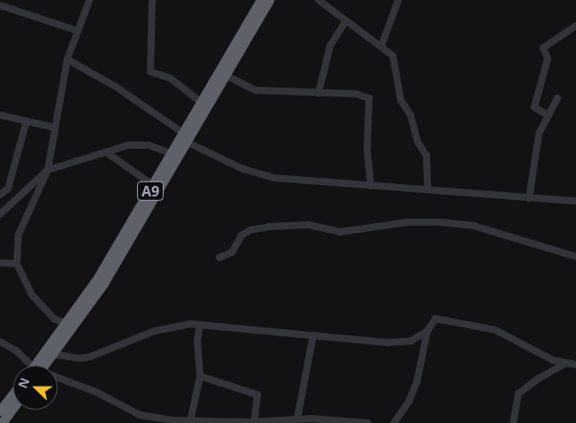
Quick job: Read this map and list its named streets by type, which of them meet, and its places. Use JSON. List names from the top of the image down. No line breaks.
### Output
{"streets":{"highway":["A9"]},"north":"left"}
